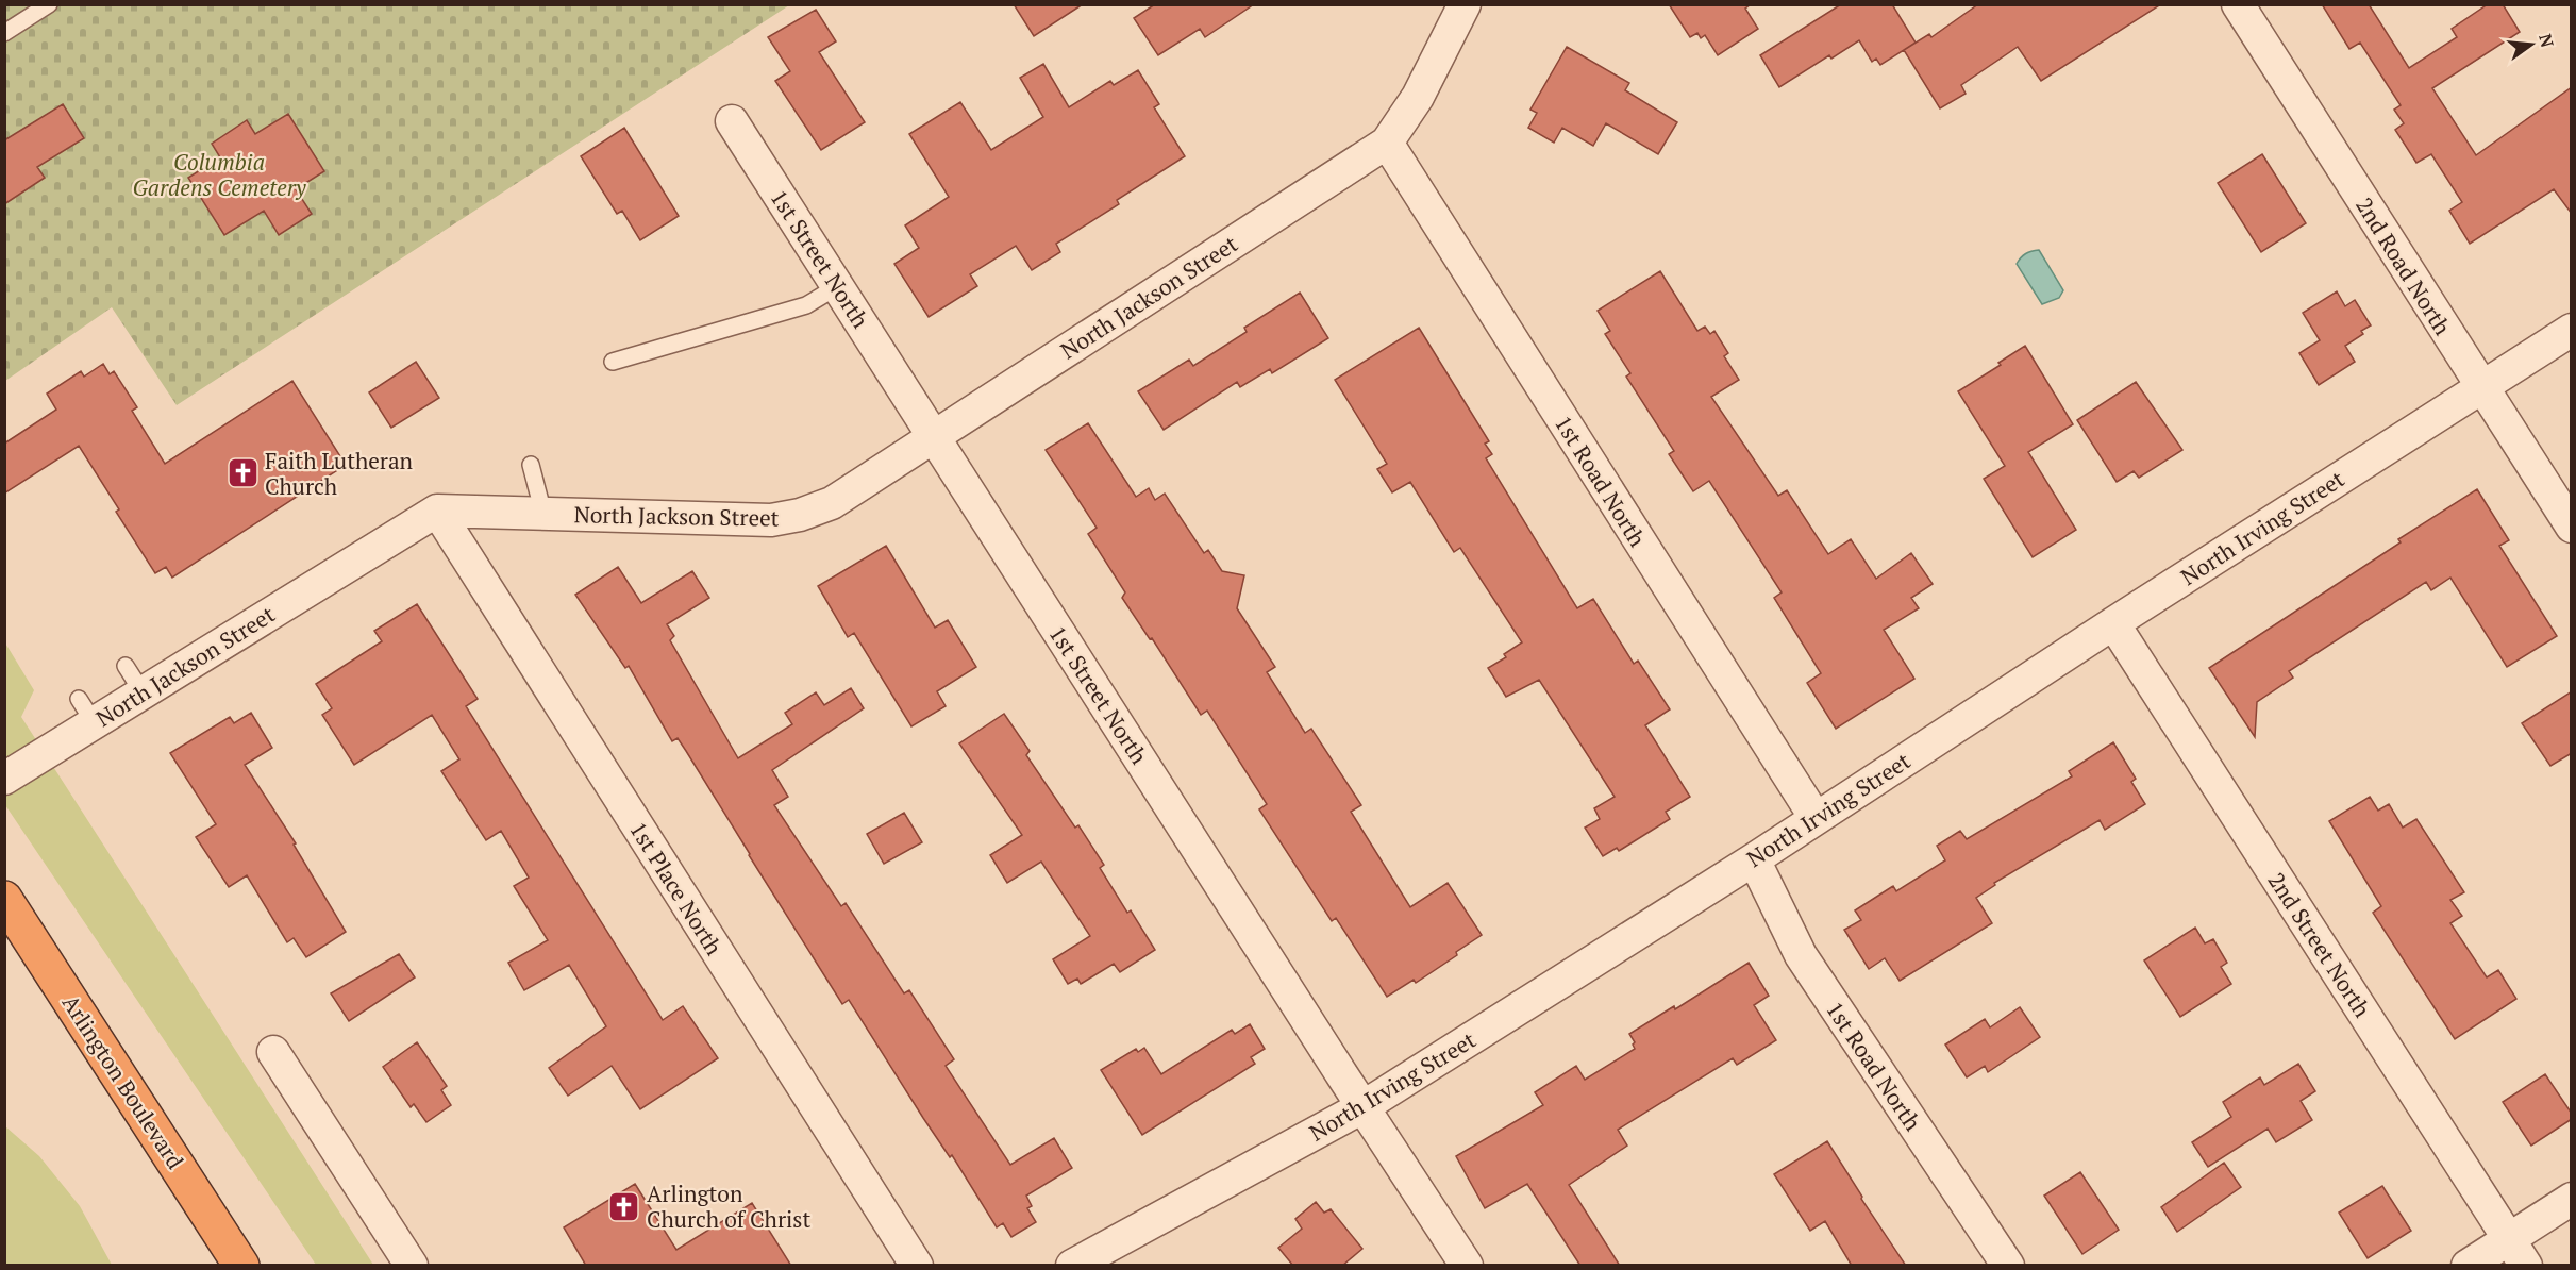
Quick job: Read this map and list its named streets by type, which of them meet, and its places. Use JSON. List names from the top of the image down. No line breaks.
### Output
{"streets":{"highway":["Arlington Boulevard"],"street":["1st Street North","2nd Road North","North Jackson Street","1st Road North","North Irving Street","1st Place North","2nd Street North"]},"crossings":[["1st Street North","North Jackson Street"],["1st Street North","North Irving Street"],["2nd Road North","North Irving Street"],["North Jackson Street","1st Road North"],["North Jackson Street","1st Place North"],["1st Road North","North Irving Street"],["North Irving Street","2nd Street North"]],"parks":["Columbia Gardens Cemetery"],"places":{"church":["Faith Lutheran Church","Arlington Church of Christ"]},"north":"right"}
